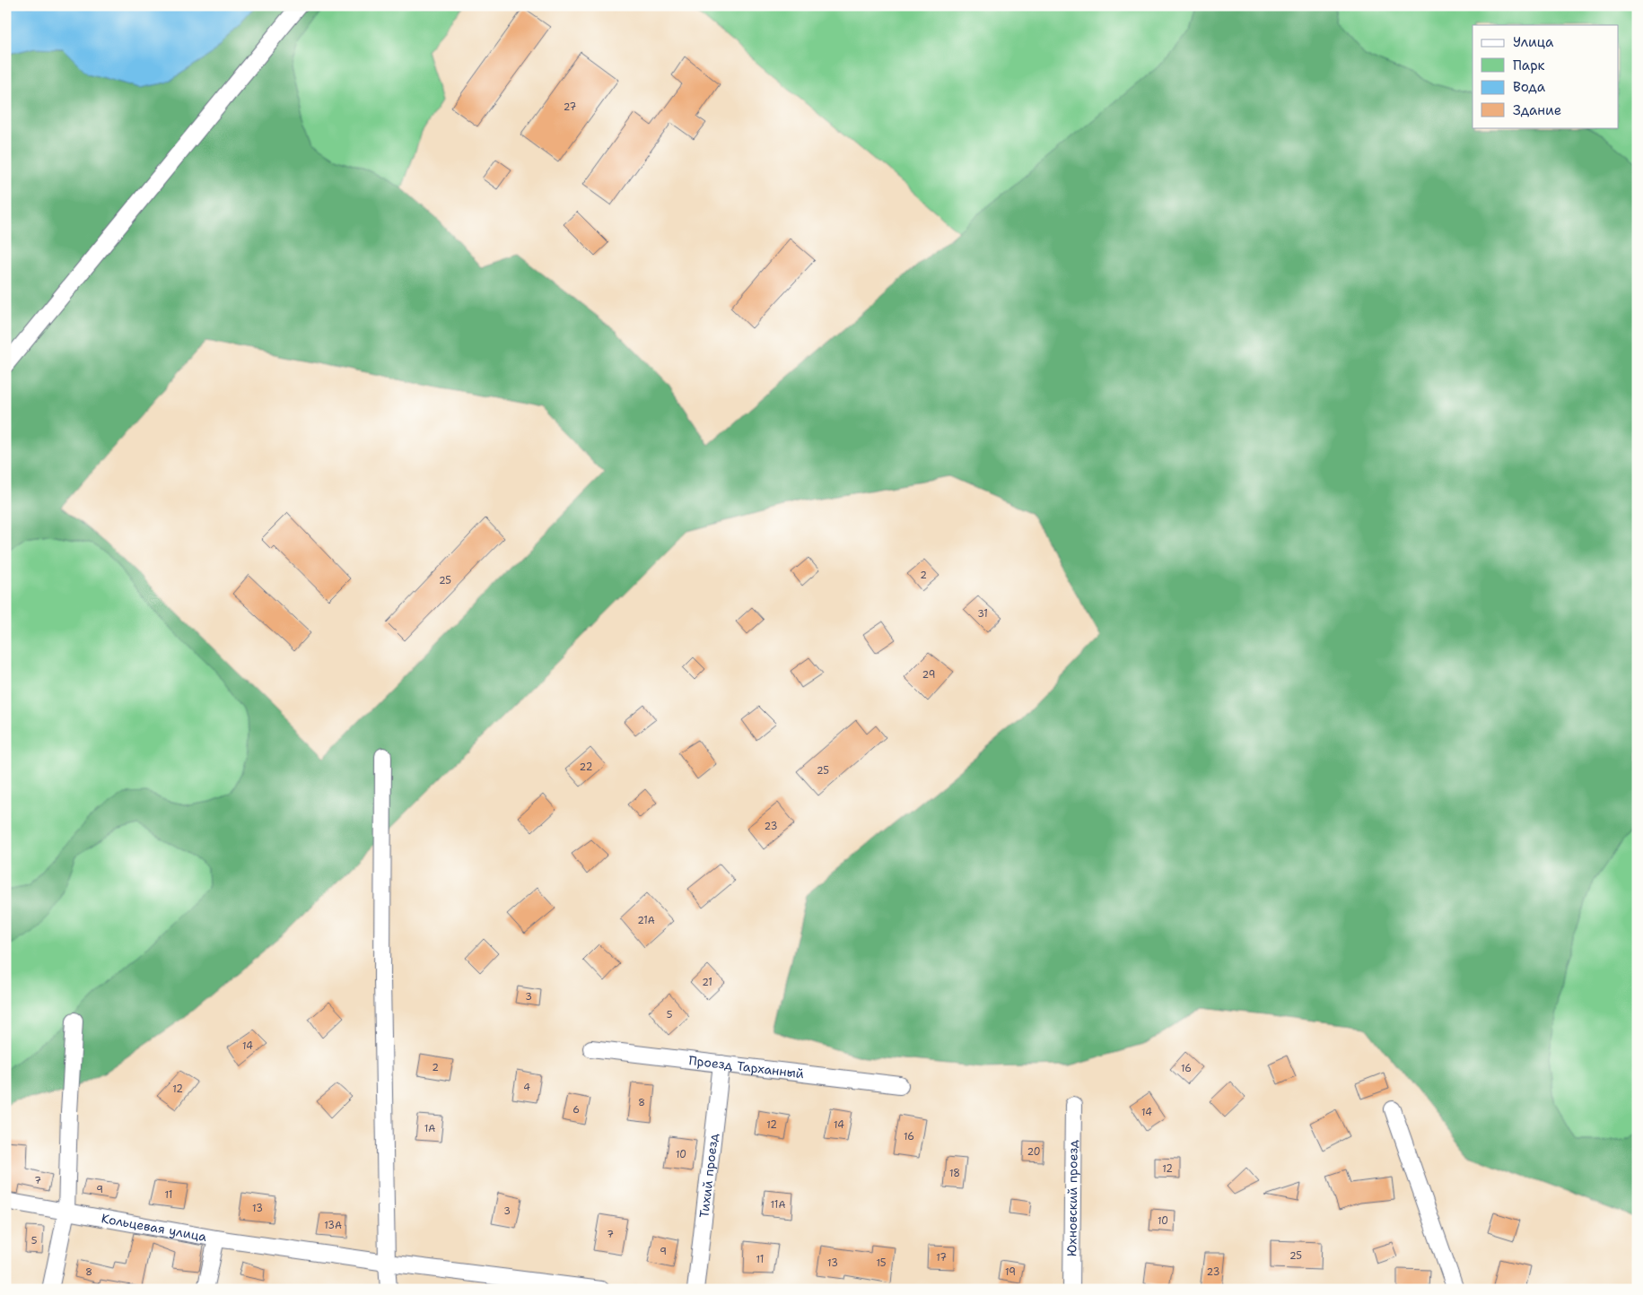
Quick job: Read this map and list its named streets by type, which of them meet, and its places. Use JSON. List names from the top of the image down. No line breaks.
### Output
{"streets":{"street":["Проезд Тарханный","Тихий проезд","Юхновский проезд","Кольцевая улица"]},"crossings":[["Проезд Тарханный","Тихий проезд"]],"house_numbers":["27","2","25","31","29","22","25","23","21А","21","3","5","14","2","16","4","12","8","6","14","12","14","1А","16","20","10","12","18","7","9","11","11А","13","3","10","13А","7","5","9","25","17","11","13","15","8","19","23"],"legend":["Улица","Парк","Вода","Здание"]}
